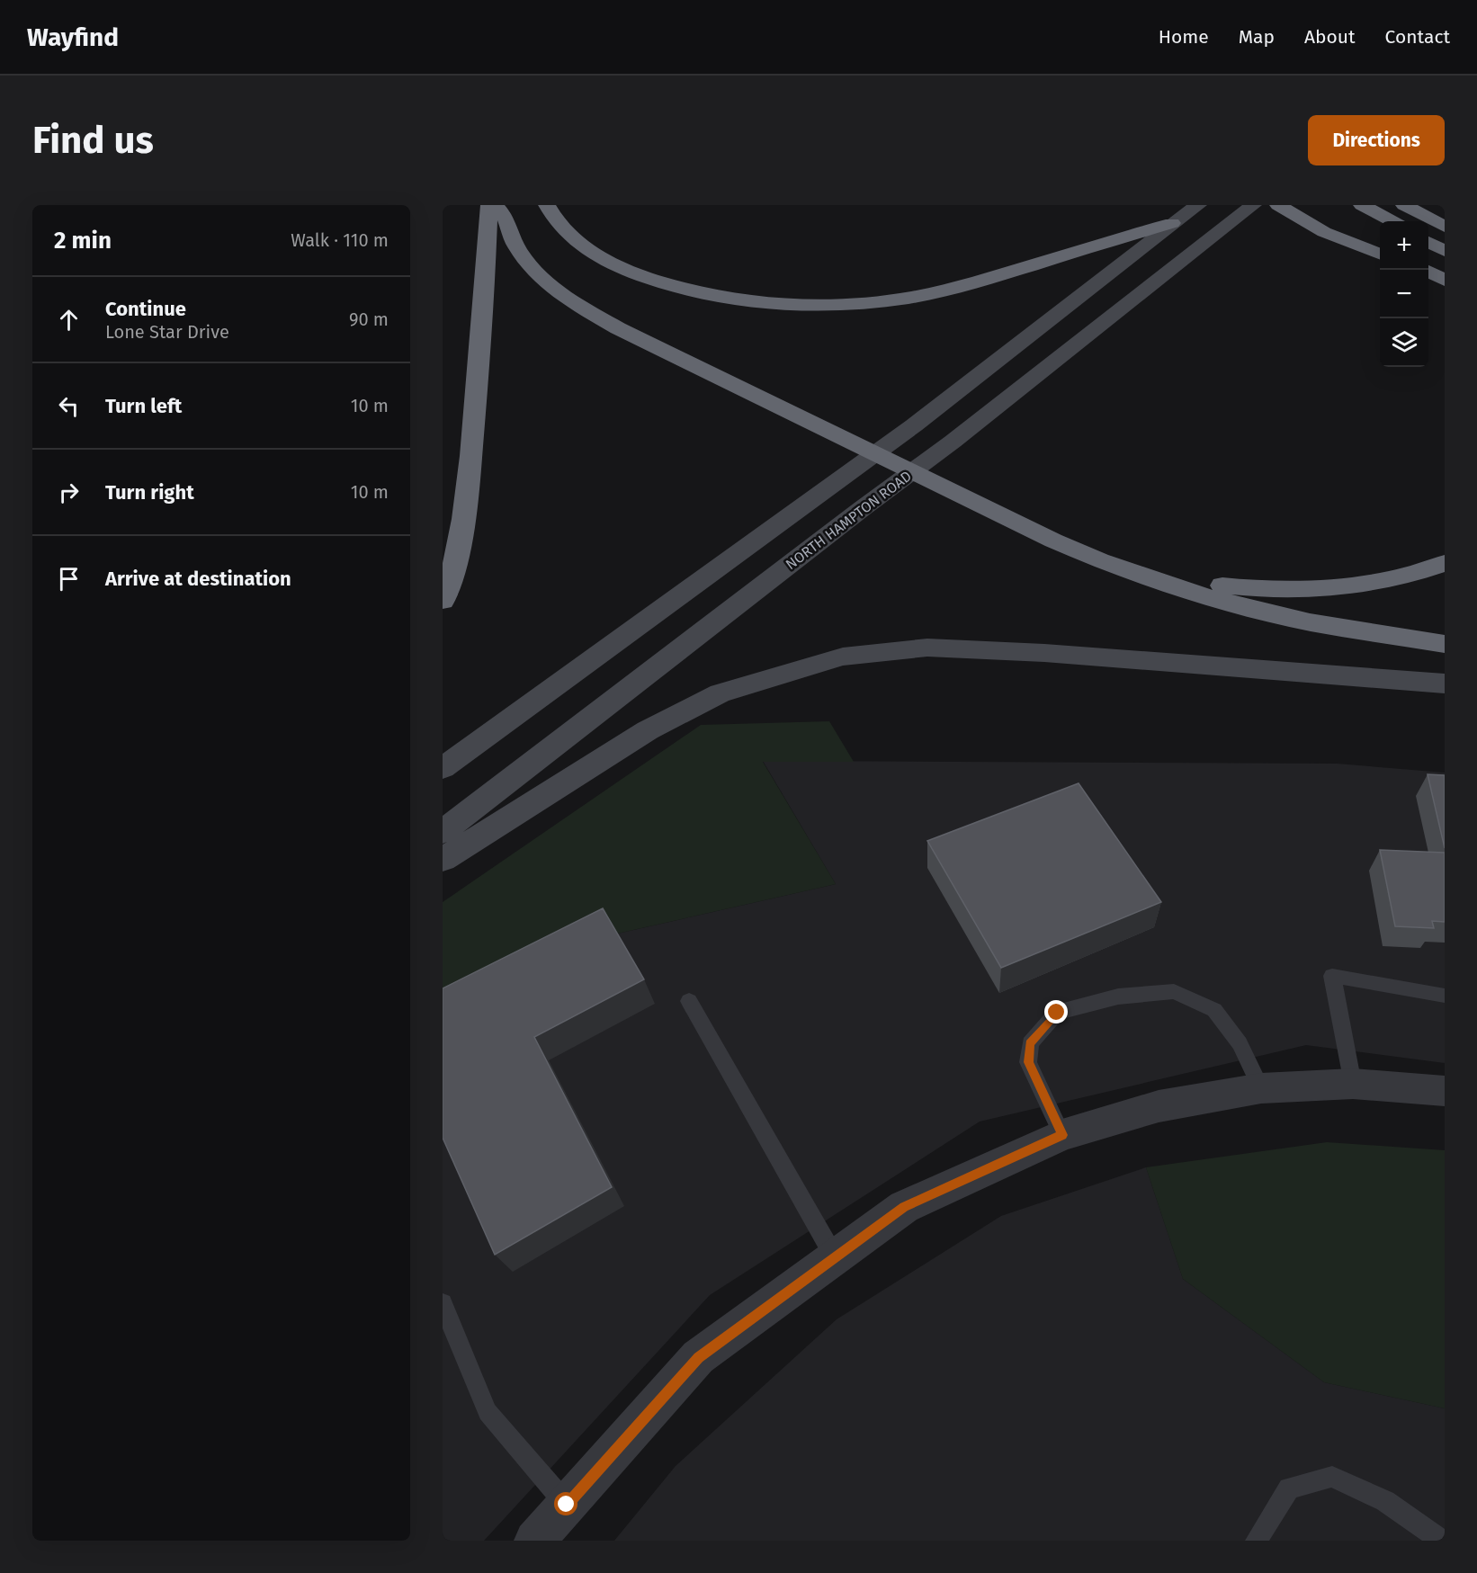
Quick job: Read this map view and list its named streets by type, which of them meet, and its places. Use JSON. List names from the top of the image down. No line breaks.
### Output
{"streets":{"main road":["NORTH HAMPTON ROAD"]},"page":{"header":"Wayfind","nav":["Home","Map","About","Contact"],"buttons":"Directions","title":"Find us","heading":["2 min","Walk · 110 m"],"map_buttons":["+","−"],"list":[["Continue","Lone Star Drive","90 m"],["Turn left","10 m"],["Turn right","10 m"],"Arrive at destination"]}}
